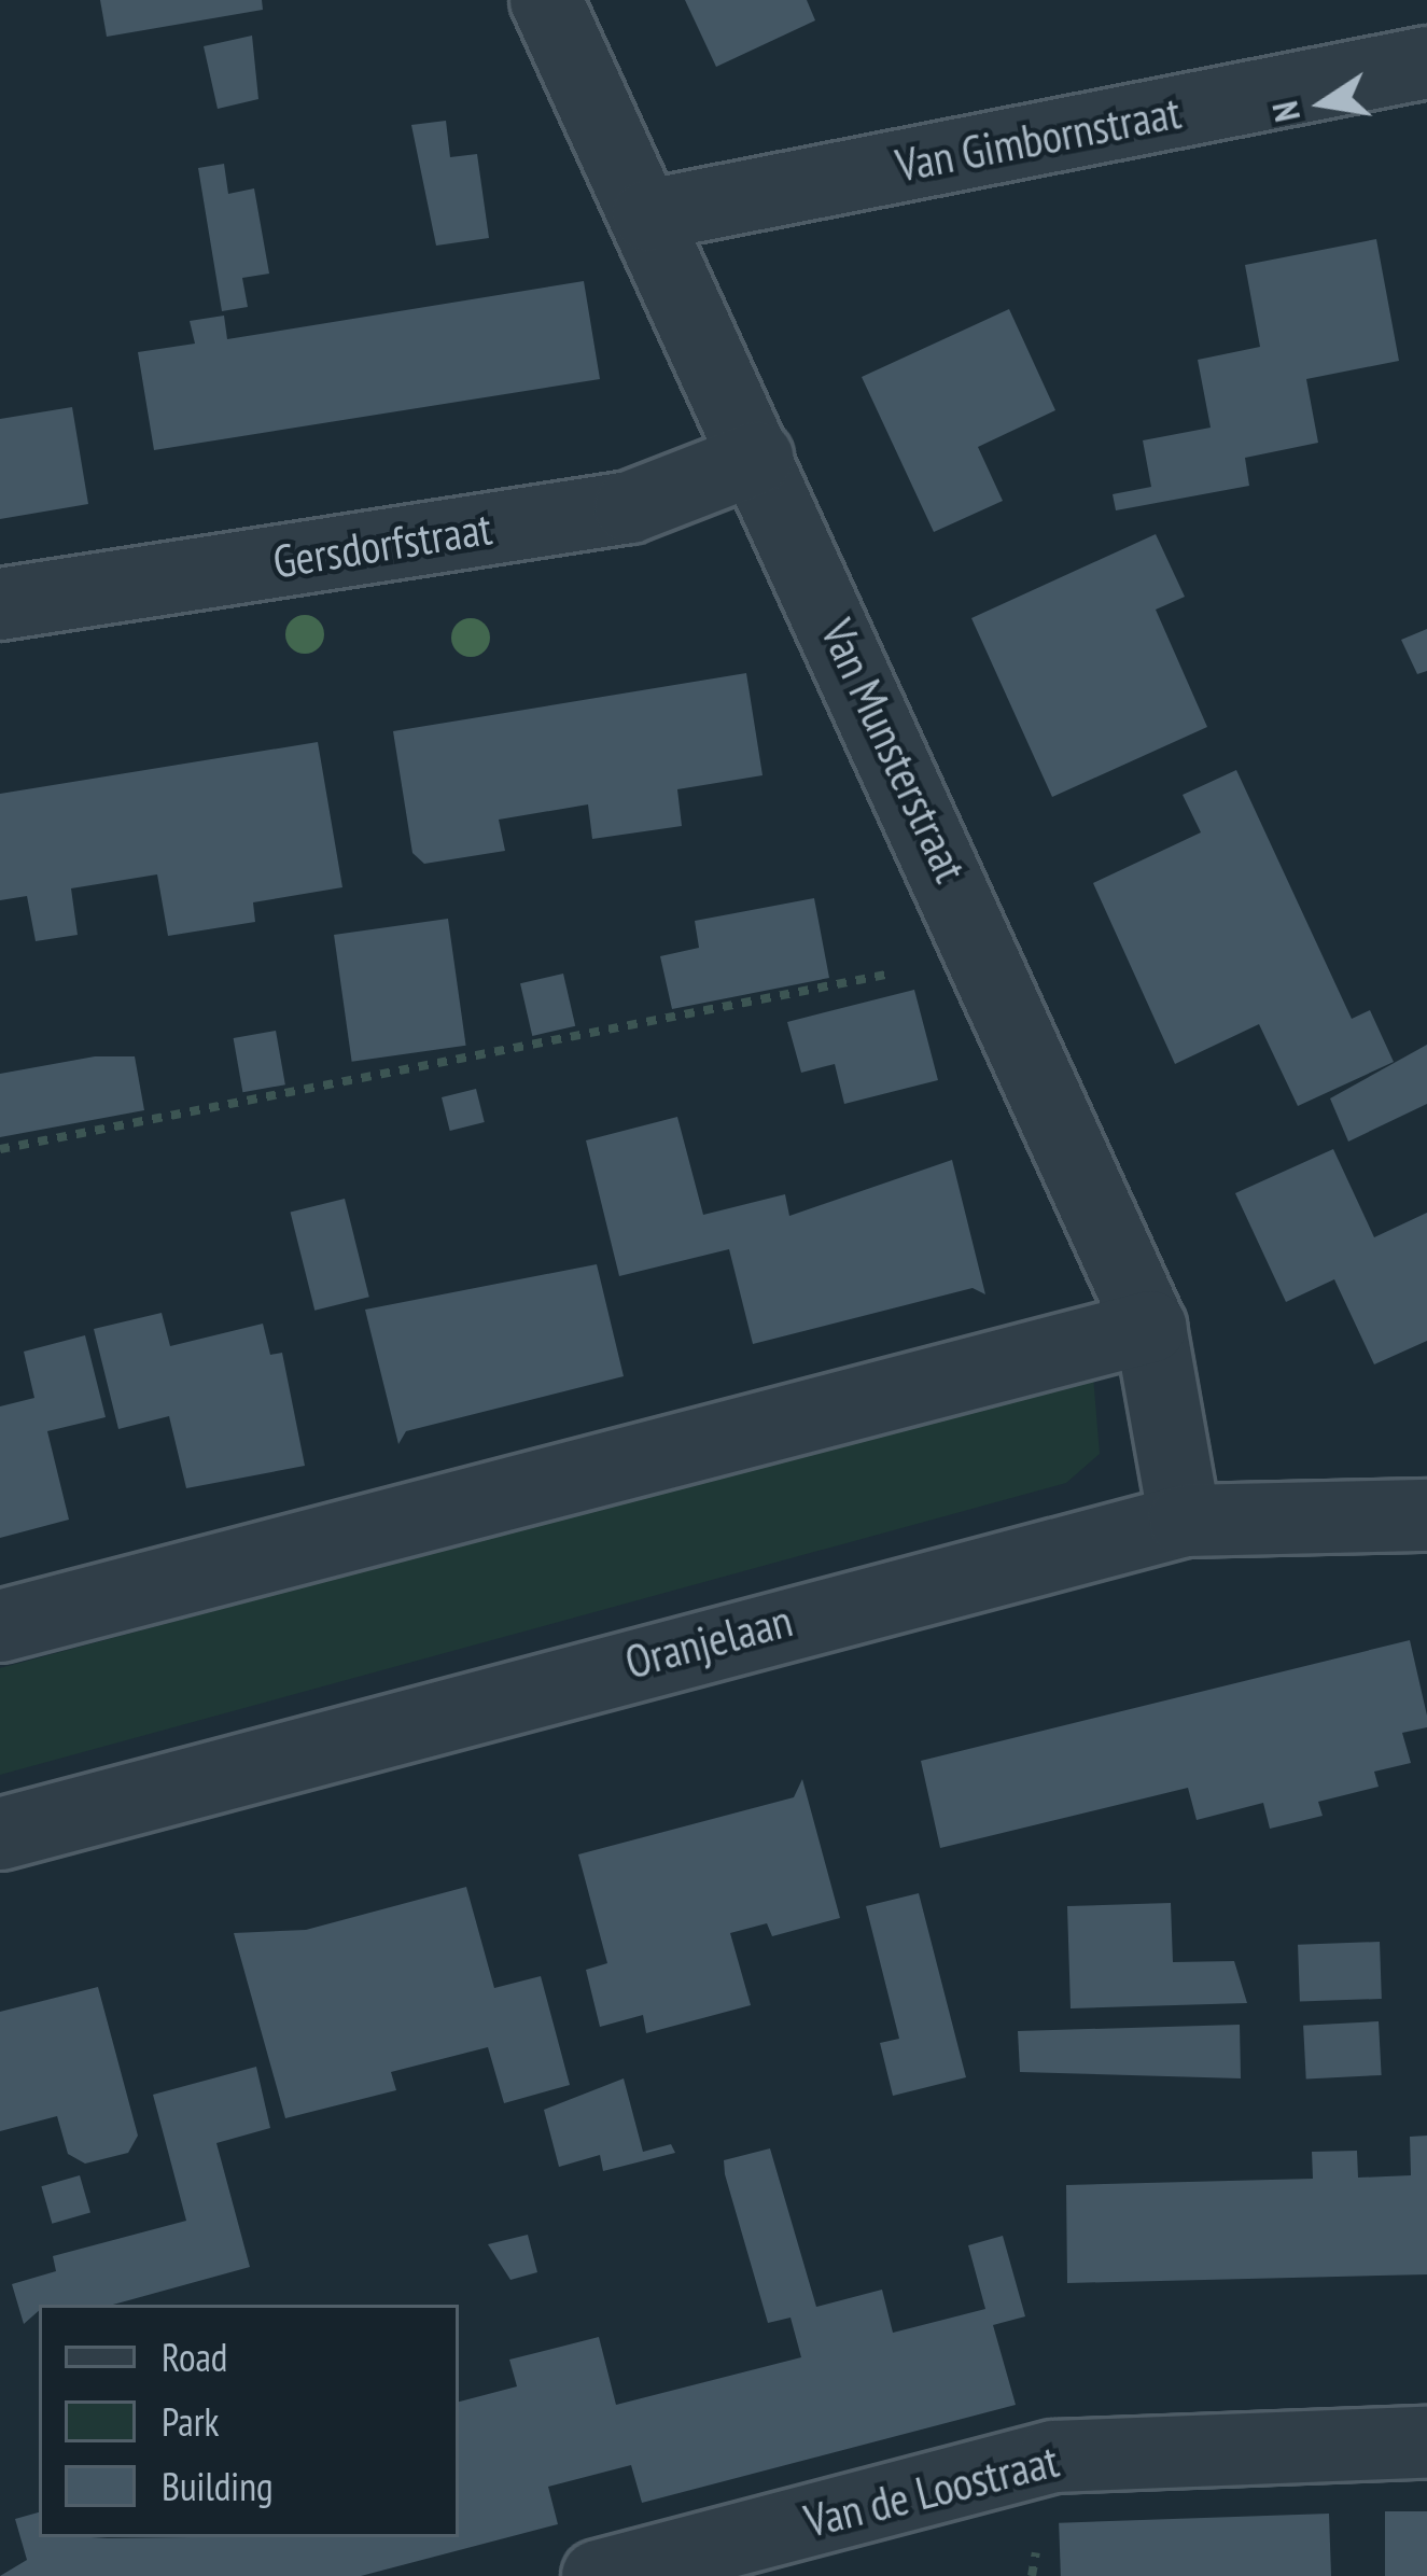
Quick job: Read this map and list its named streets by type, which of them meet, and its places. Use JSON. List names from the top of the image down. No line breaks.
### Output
{"streets":{"street":["Van Gimbornstraat","Gersdorfstraat","Van Munsterstraat","Oranjelaan","Van de Loostraat"]},"crossings":[["Van Gimbornstraat","Van Munsterstraat"],["Gersdorfstraat","Van Munsterstraat"],["Van Munsterstraat","Oranjelaan"]],"legend":["Road","Park","Building"],"north":"left"}
